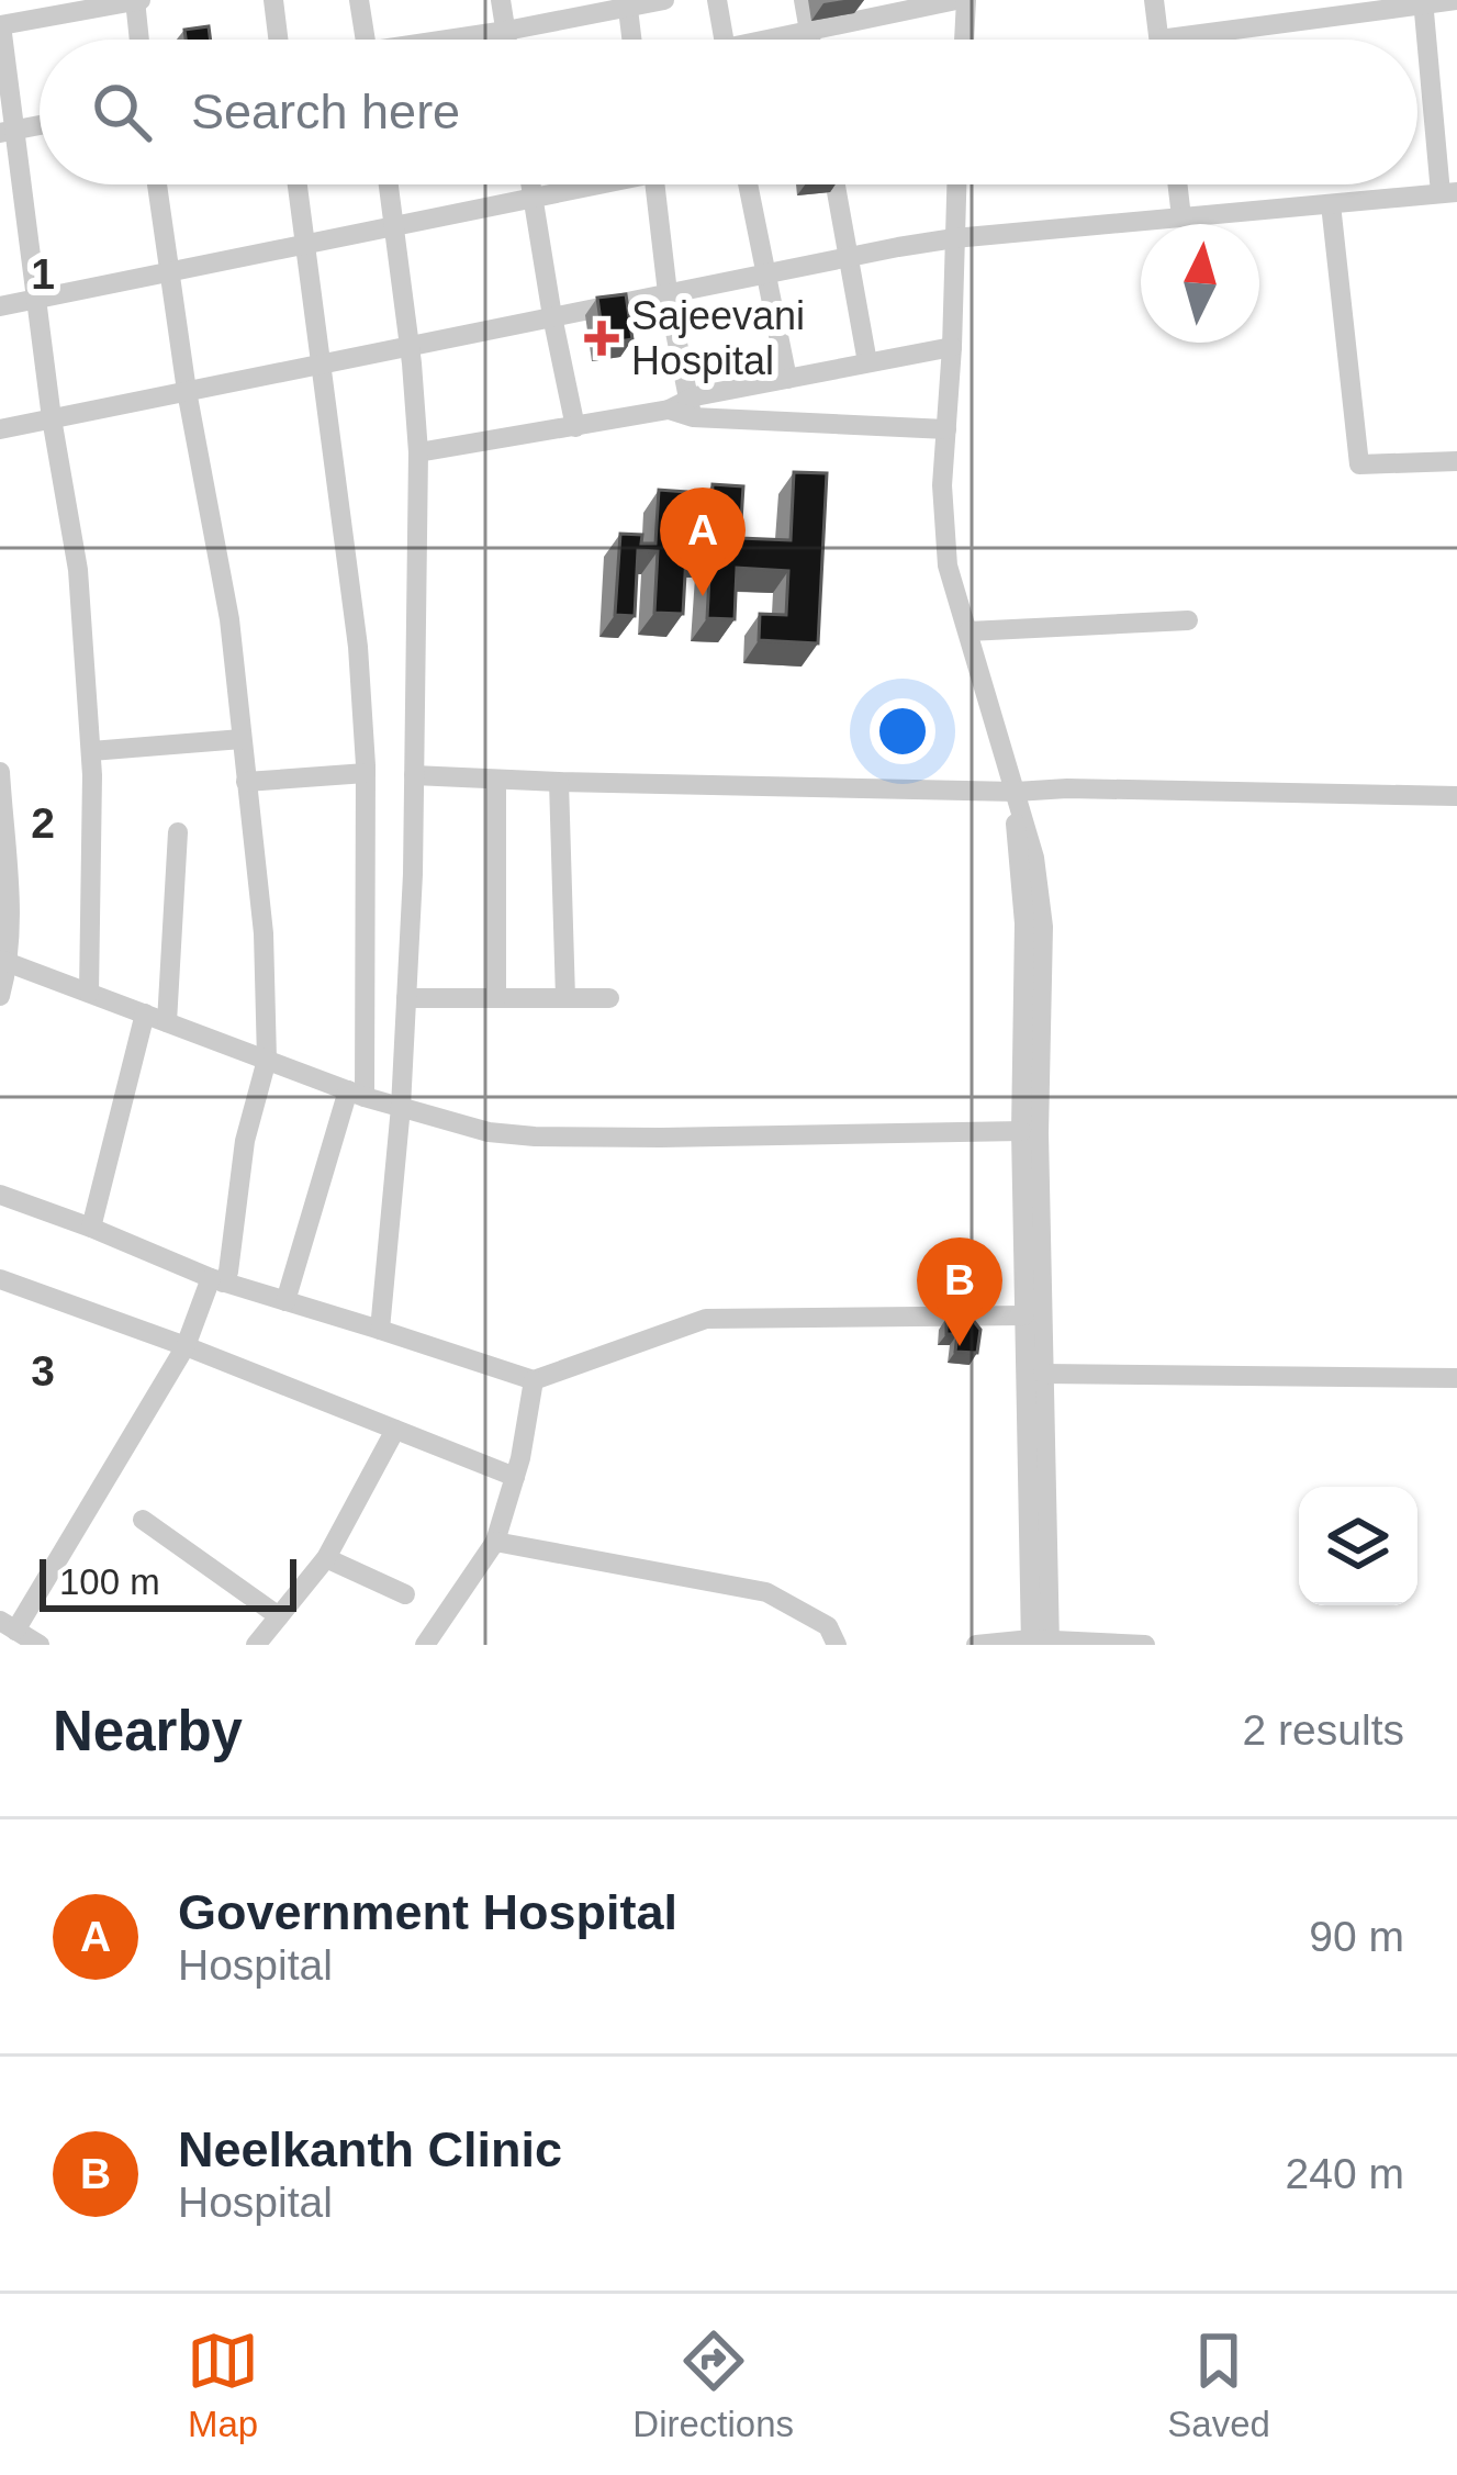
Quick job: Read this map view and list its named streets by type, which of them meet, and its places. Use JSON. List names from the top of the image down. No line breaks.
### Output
{"places":{"health":["Sajeevani Hospital"]},"scale_bar":"100 m","north":"top","page":{"search":"Search here","pins":["A","B"],"scale":"100 m","heading":["Nearby","2 results"],"list":[{"mark":"A","name":"Government Hospital","note":"Hospital","value":"90 m"},{"mark":"B","name":"Neelkanth Clinic","note":"Hospital","value":"240 m"}],"nav":["Map","Directions","Saved"]},"grid":{"rows":["1","2","3"]}}
